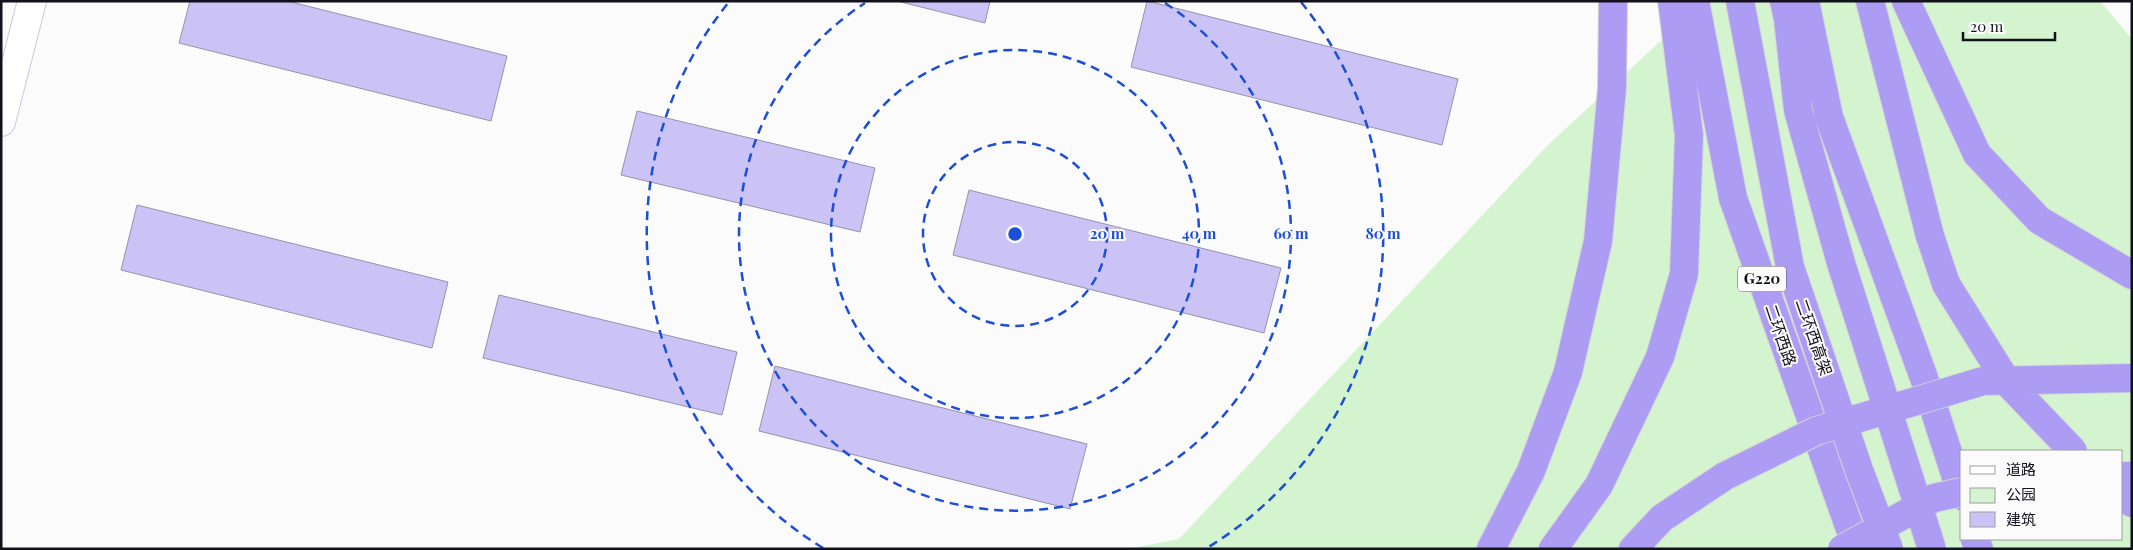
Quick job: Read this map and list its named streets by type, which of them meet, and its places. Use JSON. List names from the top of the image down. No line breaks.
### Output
{"streets":{"highway":["G220","二环西路","二环西高架"]},"legend":["道路","公园","建筑"],"scale_bar":"20 m","rings":["20 m","40 m","60 m","80 m"]}
